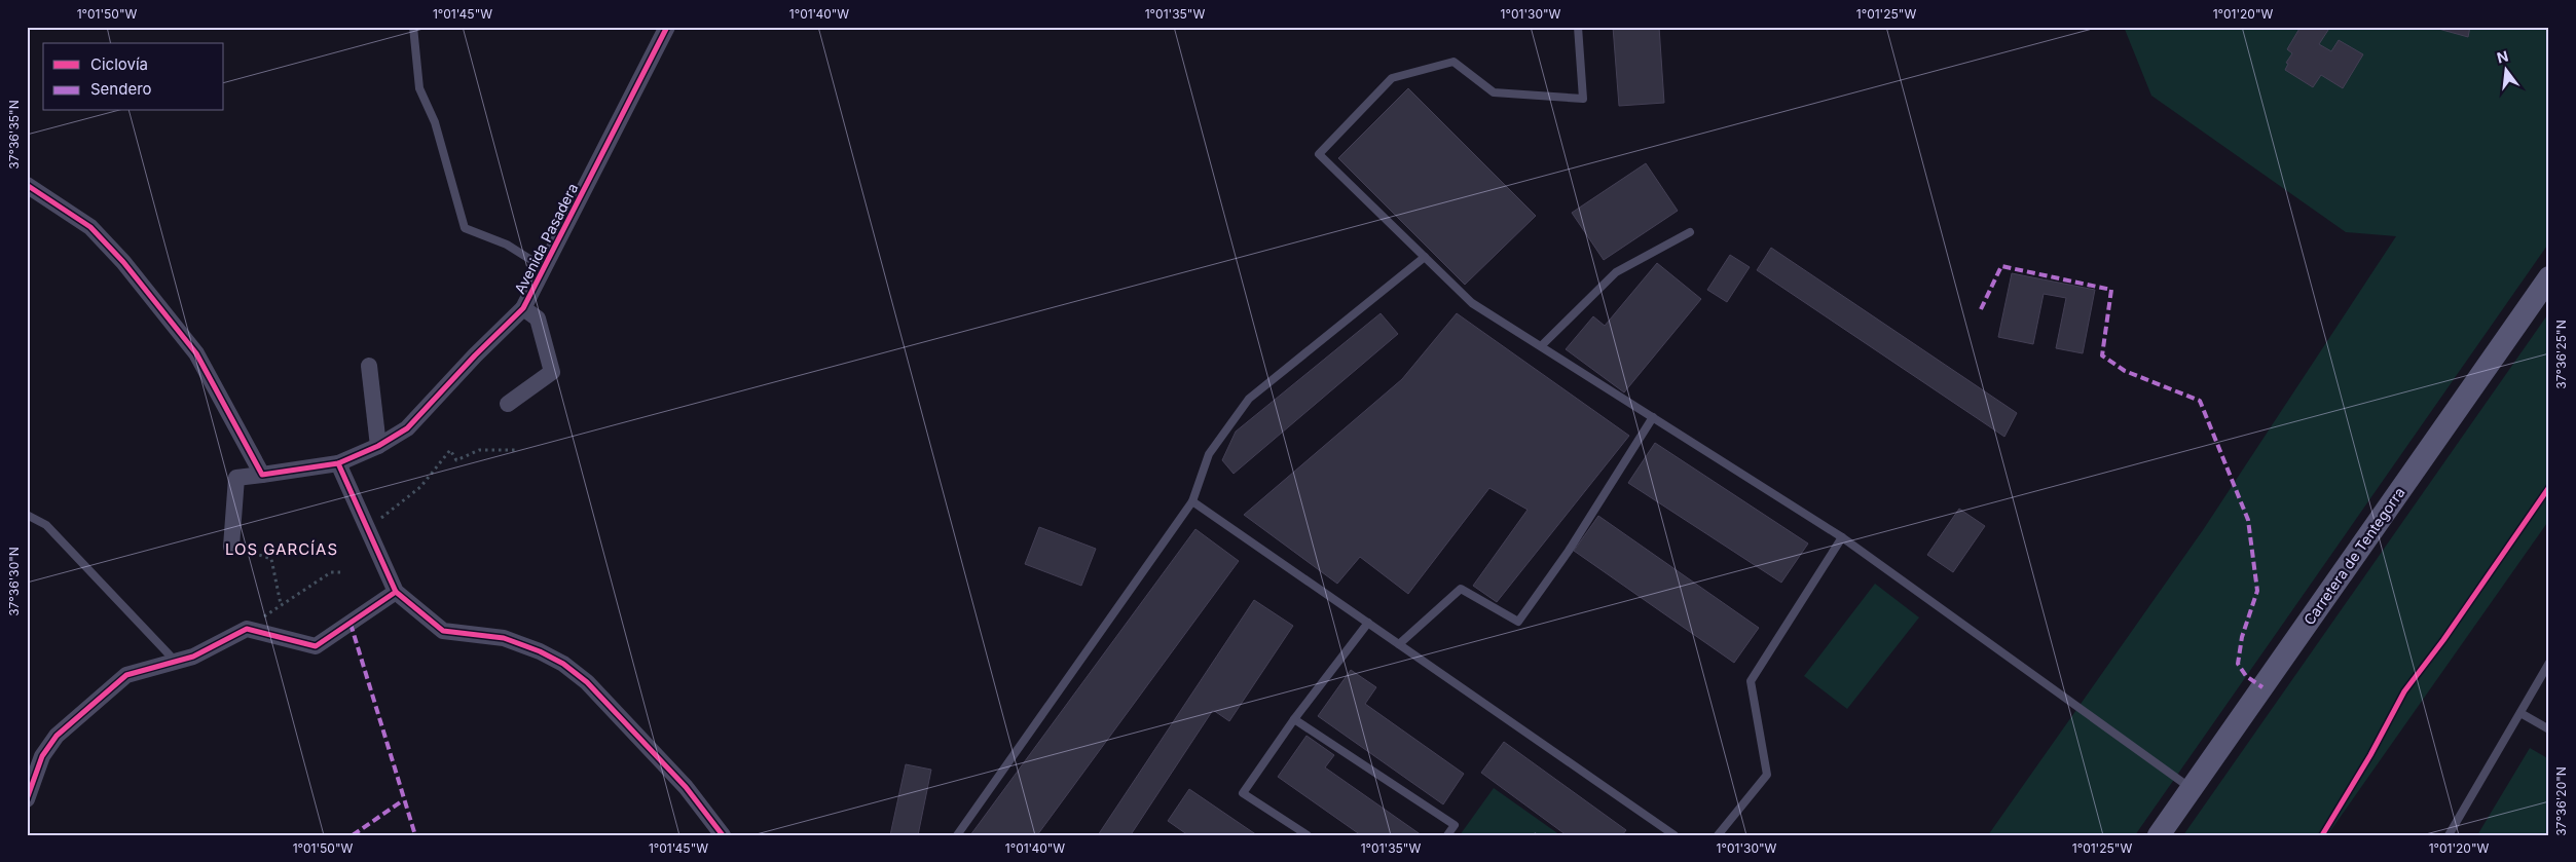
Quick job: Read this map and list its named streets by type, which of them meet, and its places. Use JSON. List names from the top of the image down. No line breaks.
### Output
{"streets":{"main road":["Carretera de Tentegorra"],"street":["Avenida Pasadera"]},"districts":["LOS GARCÍAS"],"legend":["Ciclovía","Sendero"],"north":"top","coordinates":["1°01'50\"W","1°01'45\"W","1°01'40\"W","1°01'35\"W","1°01'30\"W","1°01'25\"W","1°01'20\"W","37°36'35\"N","37°36'25\"N","37°36'30\"N","37°36'20\"N"]}
